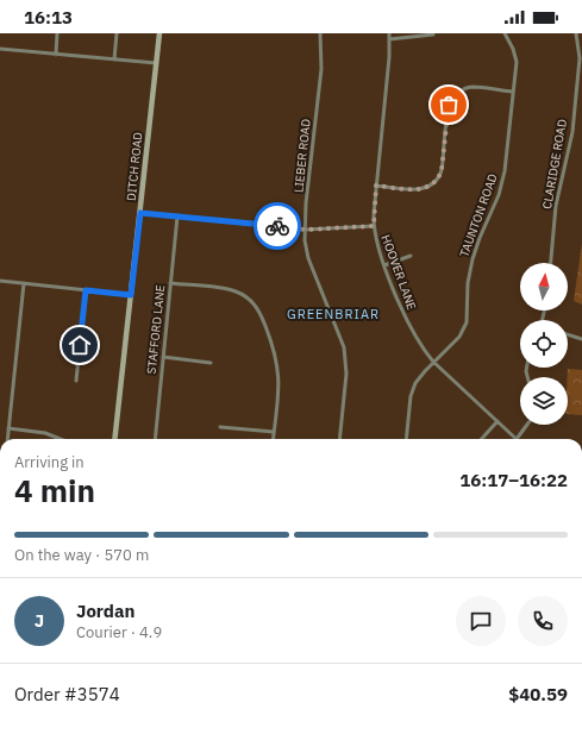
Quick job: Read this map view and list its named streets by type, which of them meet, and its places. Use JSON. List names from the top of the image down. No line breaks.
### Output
{"streets":{"main road":["DITCH ROAD"],"street":["LIEBER ROAD","CLARIDGE ROAD","TAUNTON ROAD","HOOVER LANE","STAFFORD LANE"]},"crossings":[["TAUNTON ROAD","HOOVER LANE"]],"districts":["GREENBRIAR"],"north":"top","page":{"status":"16:13","heading":["4 min","Arriving in","16:17–16:22"],"panel":["Jordan","Courier · 4.9","Order #3574","$40.59"],"bar":"On the way · 570 m","round":"J"}}
